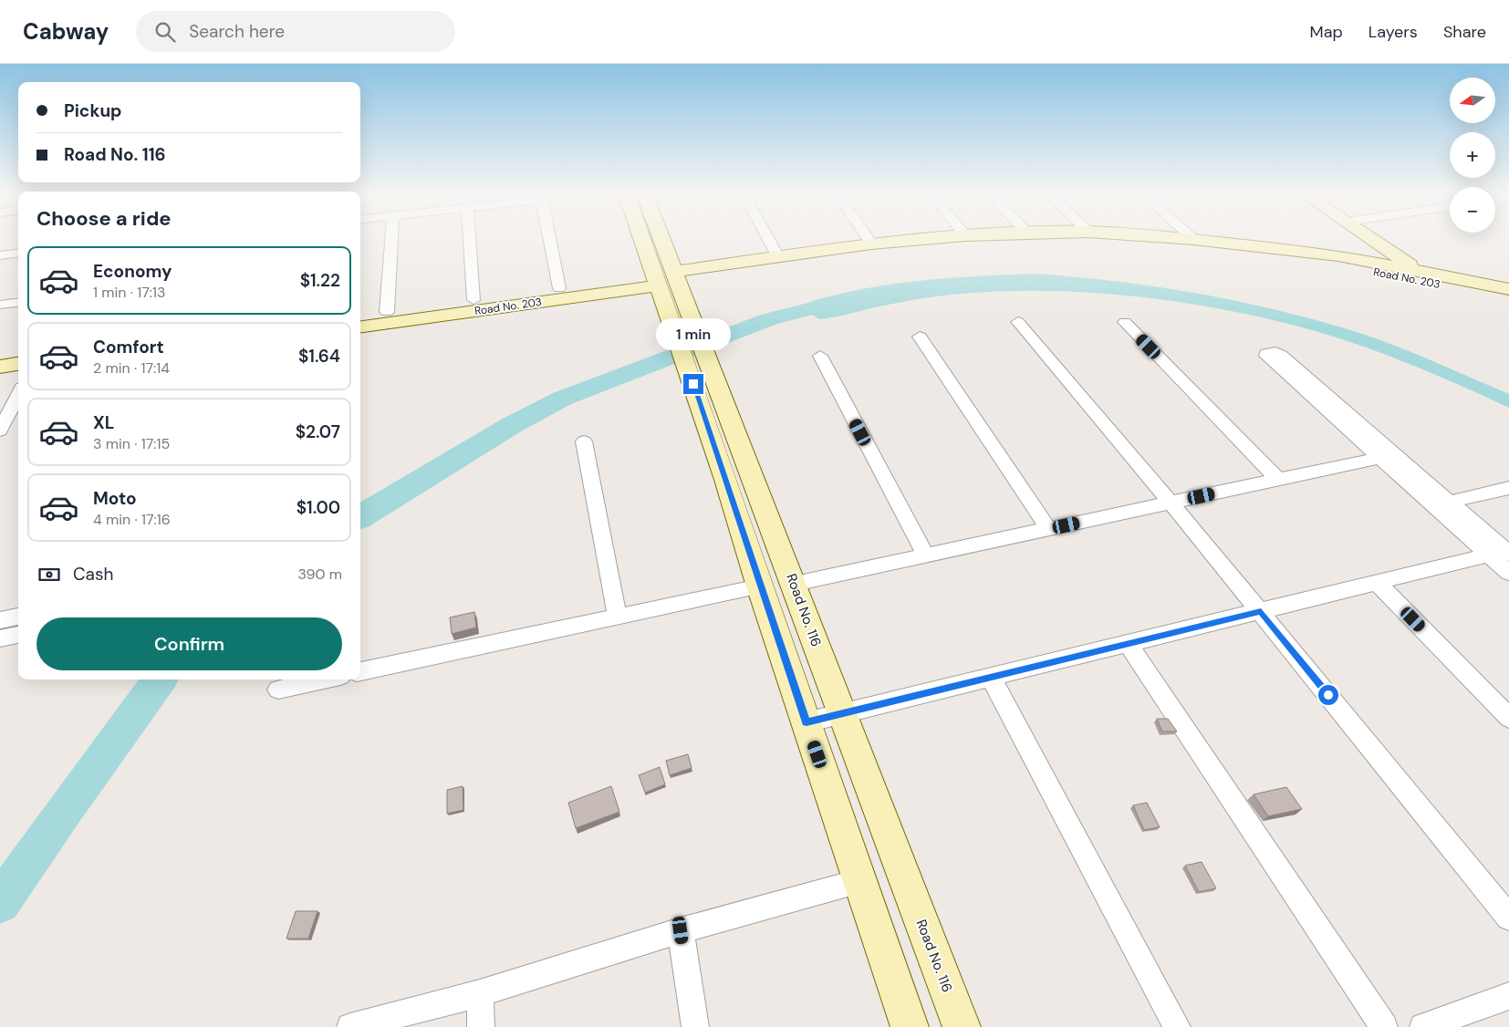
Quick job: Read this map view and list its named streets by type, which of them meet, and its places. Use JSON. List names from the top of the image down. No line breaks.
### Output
{"streets":{"street":["Road No. 203","Road No. 116"]},"crossings":[["Road No. 203","Road No. 116"]],"north":"left","page":{"header":"Cabway","search":"Search here","nav":["Map","Layers","Share"],"map_buttons":["+","−"],"banner":["Pickup","Road No. 116"],"heading":"Choose a ride","list":[{"name":"Economy","note":"1 min · 17:13","value":"$1.22"},{"name":"Comfort","note":"2 min · 17:14","value":"$1.64"},{"name":"XL","note":"3 min · 17:15","value":"$2.07"},{"name":"Moto","note":"4 min · 17:16","value":"$1.00"}],"bubble":"1 min","pay":["Cash","390 m"],"buttons":"Confirm"}}
